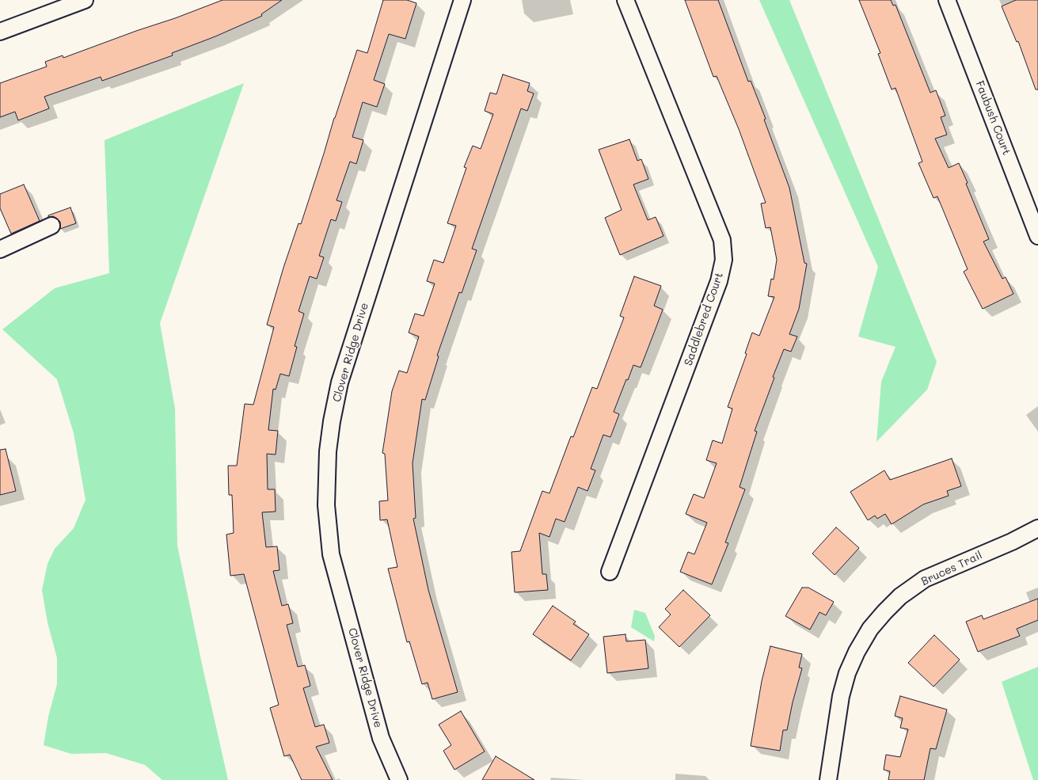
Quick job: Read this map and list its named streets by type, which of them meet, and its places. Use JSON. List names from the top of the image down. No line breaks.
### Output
{"streets":{"street":["Faubush Court","Saddlebred Court","Clover Ridge Drive","Bruces Trail"]}}
